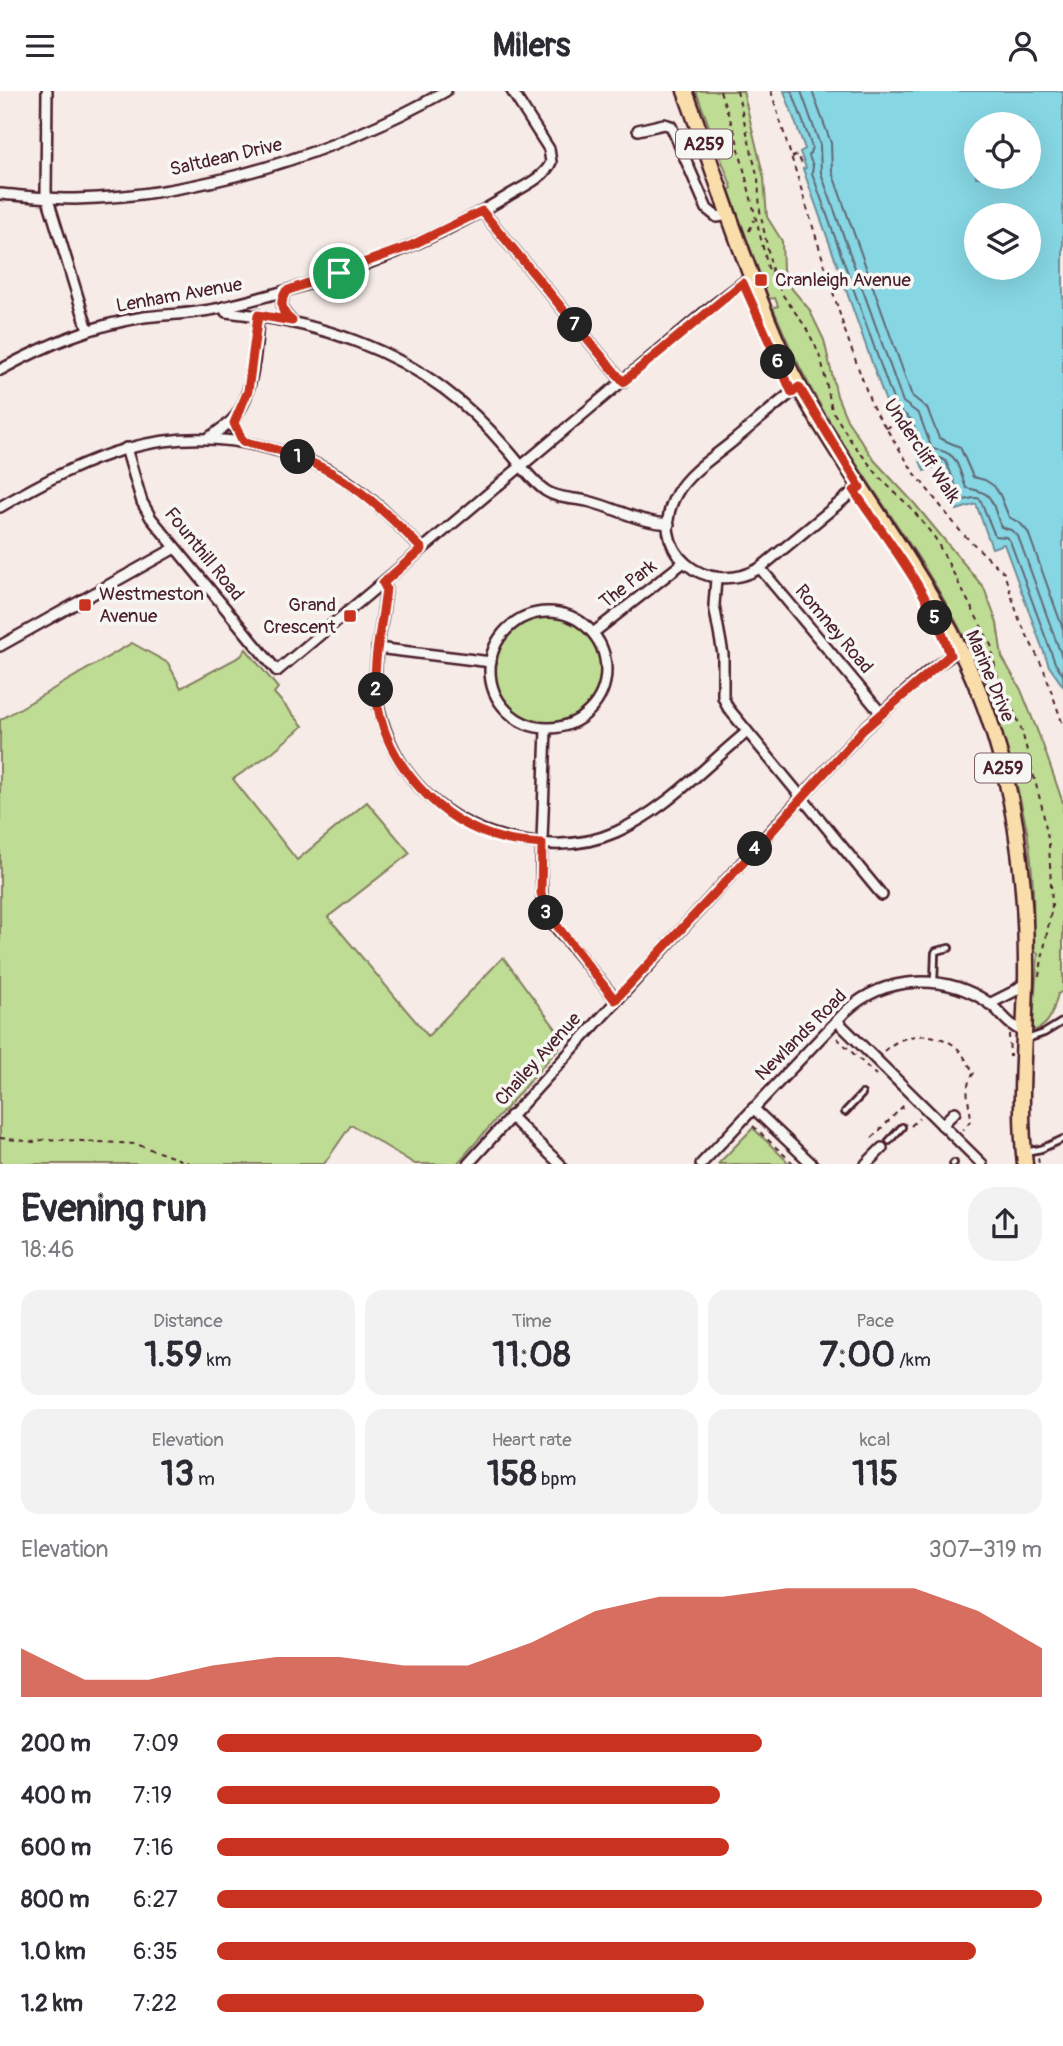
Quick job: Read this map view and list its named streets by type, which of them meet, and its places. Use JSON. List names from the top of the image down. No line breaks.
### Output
{"streets":{"main road":["A259","Marine Drive"],"street":["Saltdean Drive","Lenham Avenue","Founthill Road","The Park","Romney Road","Newlands Road","Chailey Avenue"],"path":["Undercliff Walk"]},"crossings":[["Romney Road","Chailey Avenue"],["Marine Drive","Newlands Road"],["Marine Drive","Chailey Avenue"]],"places":{"transit":["Cranleigh Avenue","Westmeston Avenue","Grand Crescent"]},"page":{"header":"Milers","pins":["7","6","1","5","2","4","3"],"heading":["Evening run","18:46"],"stats":[["Distance","1.59 km"],["Time","11:08"],["Pace","7:00 /km"],["Elevation","13 m"],["Heart rate","158 bpm"],["kcal","115"]],"chart":["Elevation","307–319 m"],"list":[{"name":"200 m","note":"7:09"},{"name":"400 m","note":"7:19"},{"name":"600 m","note":"7:16"},{"name":"800 m","note":"6:27"},{"name":"1.0 km","note":"6:35"},{"name":"1.2 km","note":"7:22"}]}}
